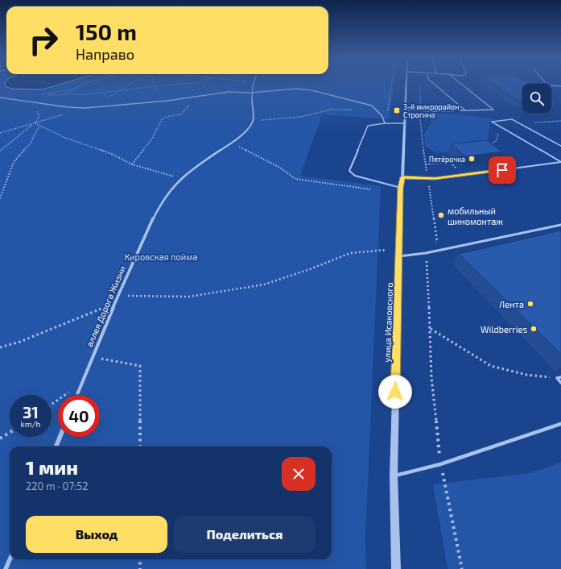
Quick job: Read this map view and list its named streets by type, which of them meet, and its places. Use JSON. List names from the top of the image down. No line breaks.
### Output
{"streets":{"street":["аллея Дорога Жизни","улица Исаковского"]},"parks":["Кировская пойма"],"places":{"transit":["3-й микрорайон Строгина"],"other":["Пятёрочка","мобильный шиномонтаж","Лента","Wildberries"]},"page":{"turn":["150 m","Направо"],"speed":"31 km/h","limit":"40","heading":["1 мин","220 m · 07:52"],"buttons":["Выход","Поделиться"]}}
